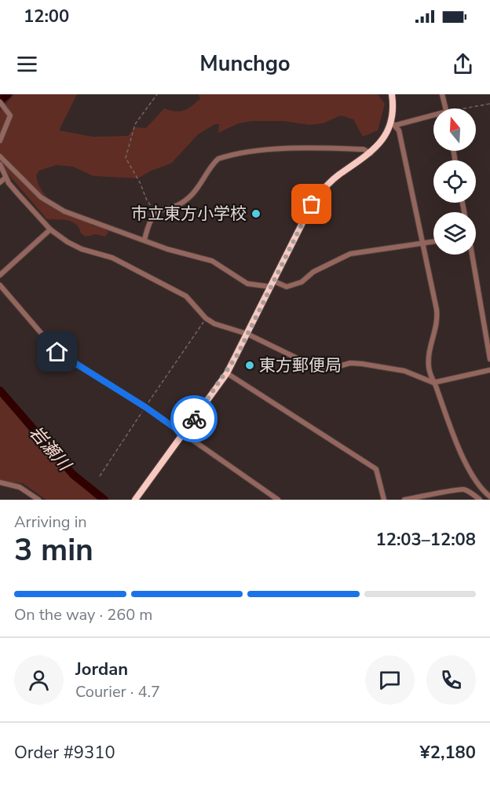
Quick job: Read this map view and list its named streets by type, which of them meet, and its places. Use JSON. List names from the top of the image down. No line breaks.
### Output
{"water":["岩瀬川"],"places":["市立東方小学校","東方郵便局"],"north":"top","page":{"status":"12:00","header":"Munchgo","heading":["3 min","Arriving in","12:03–12:08"],"panel":["Jordan","Courier · 4.7","Order #9310","¥2,180"],"bar":"On the way · 260 m"}}
